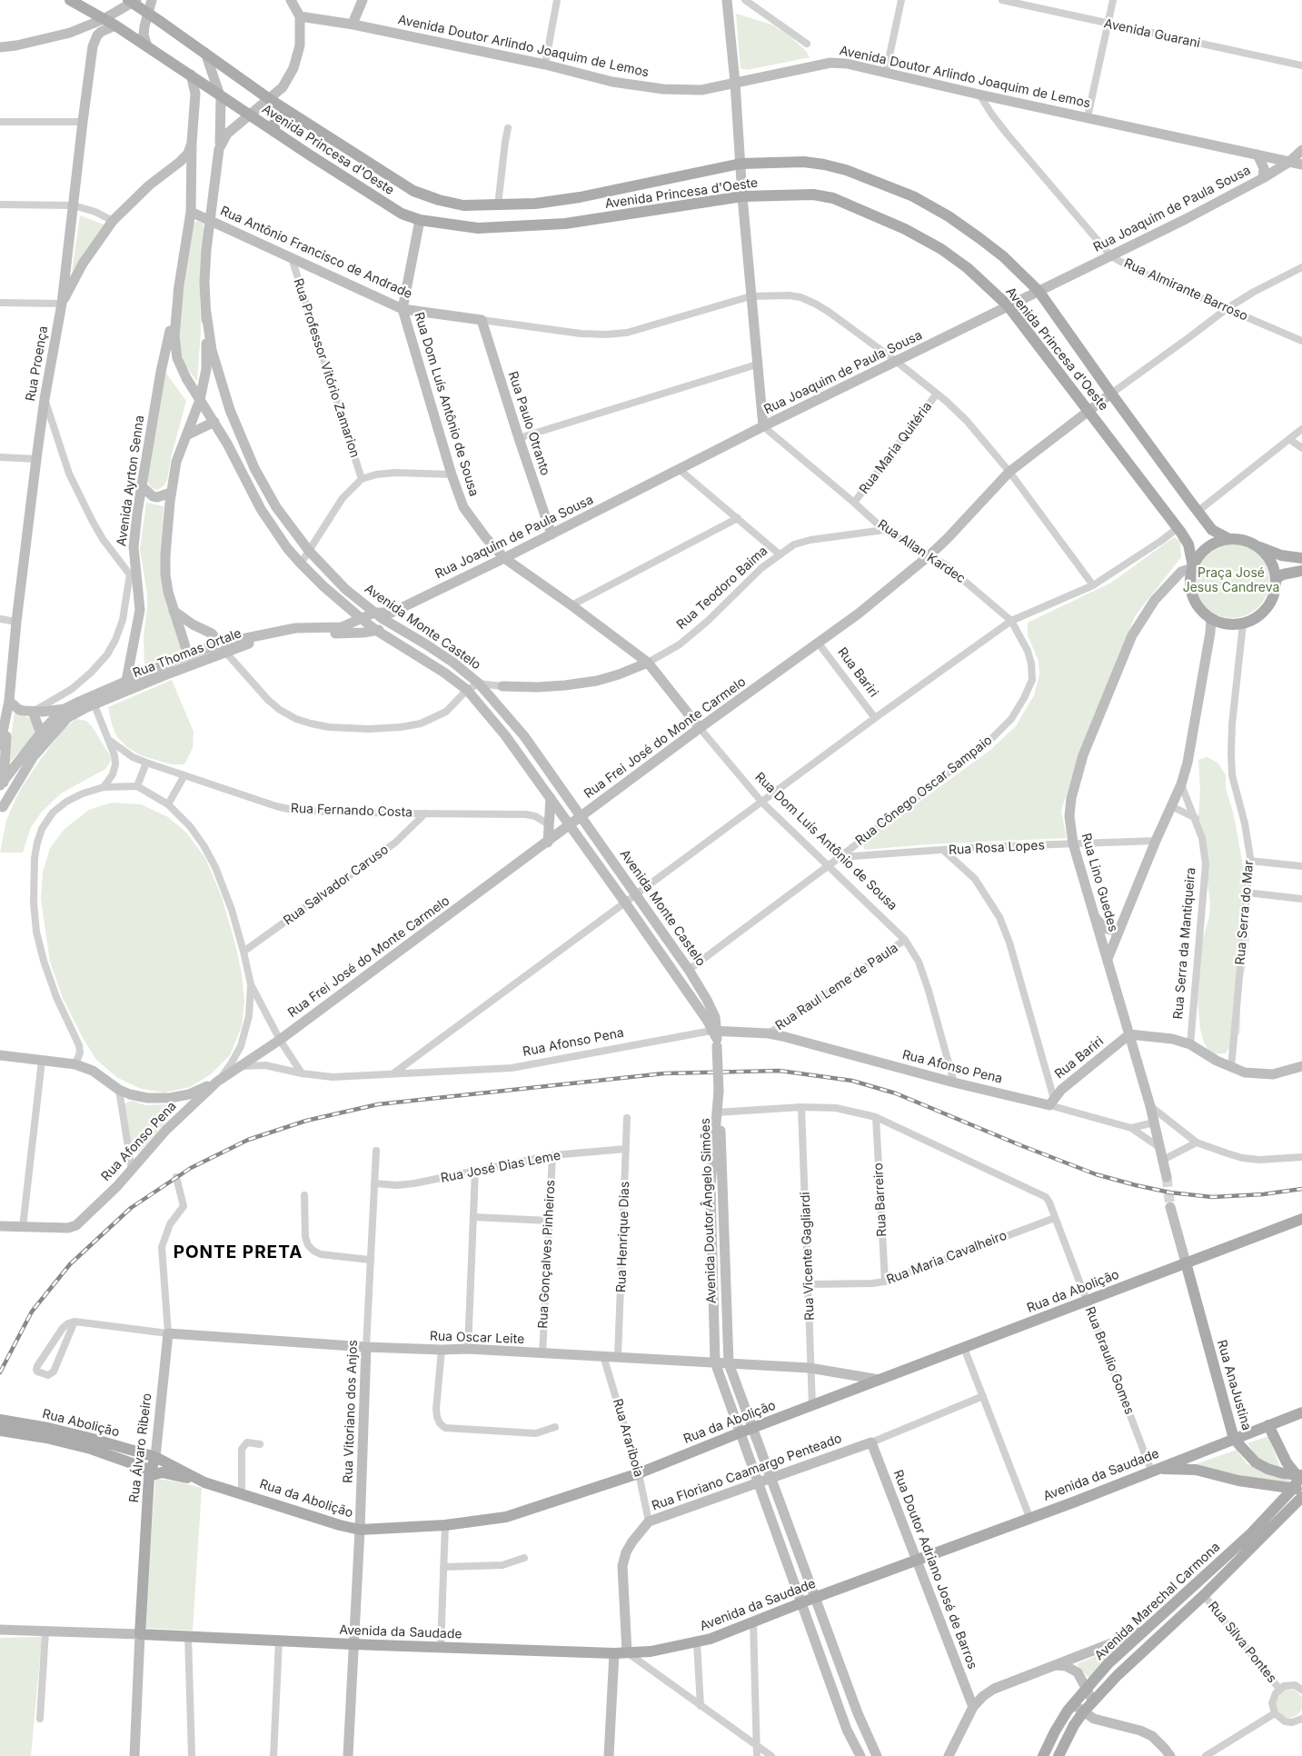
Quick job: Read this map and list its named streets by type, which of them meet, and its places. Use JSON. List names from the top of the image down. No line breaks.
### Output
{"streets":{"main road":["Avenida Doutor Arlindo Joaquim de Lemos","Avenida Princesa d'Oeste","Rua Joaquim de Paula Sousa","Rua Antônio Francisco de Andrade","Rua Proença","Rua Dom Luís Antônio de Sousa","Rua Paulo Otranto","Avenida Ayrton Senna","Rua Teodoro Baima","Avenida Monte Castelo","Rua Thomas Ortale","Rua Bariri","Rua Frei José do Monte Carmelo","Rua Lino Guedes","Rua Afonso Pena","Avenida Doutor Ângelo Simões","Rua da Abolição","Rua Oscar Leite","Rua AnaJustina","Rua Vitoriano dos Anjos","Rua Abolição","Rua Álvaro Ribeiro","Rua Floriano Caamargo Penteado","Avenida da Saudade","Rua Doutor Adriano José de Barros","Avenida Marechal Carmona"],"street":["Avenida Guarani","Rua Almirante Barroso","Rua Professor Vitório Zamarion","Rua Maria Quitéria","Rua Allan Kardec","Rua Cônego Oscar Sampaio","Rua Fernando Costa","Rua Rosa Lopes","Rua Salvador Caruso","Rua Serra do Mar","Rua Serra da Mantiqueira","Rua Raul Leme de Paula","Rua José Dias Leme","Rua Barreiro","Rua Henrique Dias","Rua Gonçalves Pinheiros","Rua Vicente Gagliardi","Rua Maria Cavalheiro","Rua Braulio Gomes","Rua Arariboia","Rua Silva Pontes"]},"crossings":[["Avenida Doutor Arlindo Joaquim de Lemos","Rua Joaquim de Paula Sousa"],["Avenida Doutor Arlindo Joaquim de Lemos","Rua Almirante Barroso"],["Avenida Princesa d'Oeste","Rua Joaquim de Paula Sousa"],["Avenida Princesa d'Oeste","Rua Dom Luís Antônio de Sousa"],["Avenida Princesa d'Oeste","Avenida Ayrton Senna"],["Avenida Princesa d'Oeste","Rua Frei José do Monte Carmelo"],["Avenida Princesa d'Oeste","Rua Lino Guedes"],["Avenida Princesa d'Oeste","Rua Serra do Mar"],["Rua Joaquim de Paula Sousa","Rua Antônio Francisco de Andrade"],["Rua Joaquim de Paula Sousa","Rua Almirante Barroso"],["Rua Joaquim de Paula Sousa","Rua Dom Luís Antônio de Sousa"],["Rua Joaquim de Paula Sousa","Rua Paulo Otranto"],["Rua Joaquim de Paula Sousa","Rua Allan Kardec"],["Rua Joaquim de Paula Sousa","Avenida Monte Castelo"],["Rua Antônio Francisco de Andrade","Rua Professor Vitório Zamarion"],["Rua Antônio Francisco de Andrade","Rua Dom Luís Antônio de Sousa"],["Rua Antônio Francisco de Andrade","Rua Paulo Otranto"],["Rua Antônio Francisco de Andrade","Rua Maria Quitéria"],["Rua Antônio Francisco de Andrade","Avenida Ayrton Senna"],["Rua Antônio Francisco de Andrade","Rua Frei José do Monte Carmelo"],["Rua Proença","Rua Thomas Ortale"],["Rua Dom Luís Antônio de Sousa","Rua Teodoro Baima"],["Rua Dom Luís Antônio de Sousa","Rua Frei José do Monte Carmelo"],["Rua Dom Luís Antônio de Sousa","Rua Cônego Oscar Sampaio"],["Rua Dom Luís Antônio de Sousa","Rua Raul Leme de Paula"],["Rua Dom Luís Antônio de Sousa","Rua Afonso Pena"],["Rua Maria Quitéria","Rua Allan Kardec"],["Avenida Ayrton Senna","Avenida Monte Castelo"],["Avenida Ayrton Senna","Rua Thomas Ortale"],["Rua Allan Kardec","Rua Teodoro Baima"],["Rua Allan Kardec","Rua Frei José do Monte Carmelo"],["Rua Allan Kardec","Rua Cônego Oscar Sampaio"],["Avenida Monte Castelo","Rua Thomas Ortale"],["Avenida Monte Castelo","Rua Frei José do Monte Carmelo"],["Avenida Monte Castelo","Rua Cônego Oscar Sampaio"],["Avenida Monte Castelo","Rua Afonso Pena"],["Avenida Monte Castelo","Avenida Doutor Ângelo Simões"],["Rua Bariri","Rua Frei José do Monte Carmelo"],["Rua Bariri","Rua Lino Guedes"],["Rua Bariri","Rua Afonso Pena"],["Rua Frei José do Monte Carmelo","Rua Afonso Pena"],["Rua Cônego Oscar Sampaio","Rua Rosa Lopes"],["Rua Fernando Costa","Rua Salvador Caruso"],["Rua Rosa Lopes","Rua Lino Guedes"],["Rua Lino Guedes","Rua Serra do Mar"],["Rua Lino Guedes","Rua Afonso Pena"],["Rua Raul Leme de Paula","Rua Afonso Pena"],["Rua José Dias Leme","Rua Henrique Dias"],["Rua José Dias Leme","Rua Gonçalves Pinheiros"],["Rua José Dias Leme","Rua Vitoriano dos Anjos"],["Rua Barreiro","Rua Maria Cavalheiro"],["Rua Barreiro","Rua Braulio Gomes"],["Avenida Doutor Ângelo Simões","Rua da Abolição"],["Avenida Doutor Ângelo Simões","Rua Oscar Leite"],["Avenida Doutor Ângelo Simões","Rua Floriano Caamargo Penteado"],["Avenida Doutor Ângelo Simões","Avenida da Saudade"],["Rua Henrique Dias","Rua Oscar Leite"],["Rua Gonçalves Pinheiros","Rua Oscar Leite"],["Rua Vicente Gagliardi","Rua Maria Cavalheiro"],["Rua Vicente Gagliardi","Rua da Abolição"],["Rua Vicente Gagliardi","Rua Oscar Leite"],["Rua Maria Cavalheiro","Rua Braulio Gomes"],["Rua da Abolição","Rua Oscar Leite"],["Rua da Abolição","Rua Braulio Gomes"],["Rua da Abolição","Rua AnaJustina"],["Rua da Abolição","Rua Vitoriano dos Anjos"],["Rua da Abolição","Rua Abolição"],["Rua da Abolição","Rua Arariboia"],["Rua da Abolição","Rua Álvaro Ribeiro"],["Rua Oscar Leite","Rua Vitoriano dos Anjos"],["Rua Oscar Leite","Rua Arariboia"],["Rua Oscar Leite","Rua Álvaro Ribeiro"],["Rua Braulio Gomes","Avenida da Saudade"],["Rua AnaJustina","Avenida da Saudade"],["Rua AnaJustina","Avenida Marechal Carmona"],["Rua Vitoriano dos Anjos","Avenida da Saudade"],["Rua Abolição","Rua Álvaro Ribeiro"],["Rua Arariboia","Rua Floriano Caamargo Penteado"],["Rua Álvaro Ribeiro","Avenida da Saudade"],["Rua Floriano Caamargo Penteado","Avenida da Saudade"],["Rua Floriano Caamargo Penteado","Rua Doutor Adriano José de Barros"],["Avenida da Saudade","Rua Doutor Adriano José de Barros"],["Avenida Marechal Carmona","Rua Silva Pontes"]],"districts":["PONTE PRETA"],"parks":["Praça José Jesus Candreva"]}
